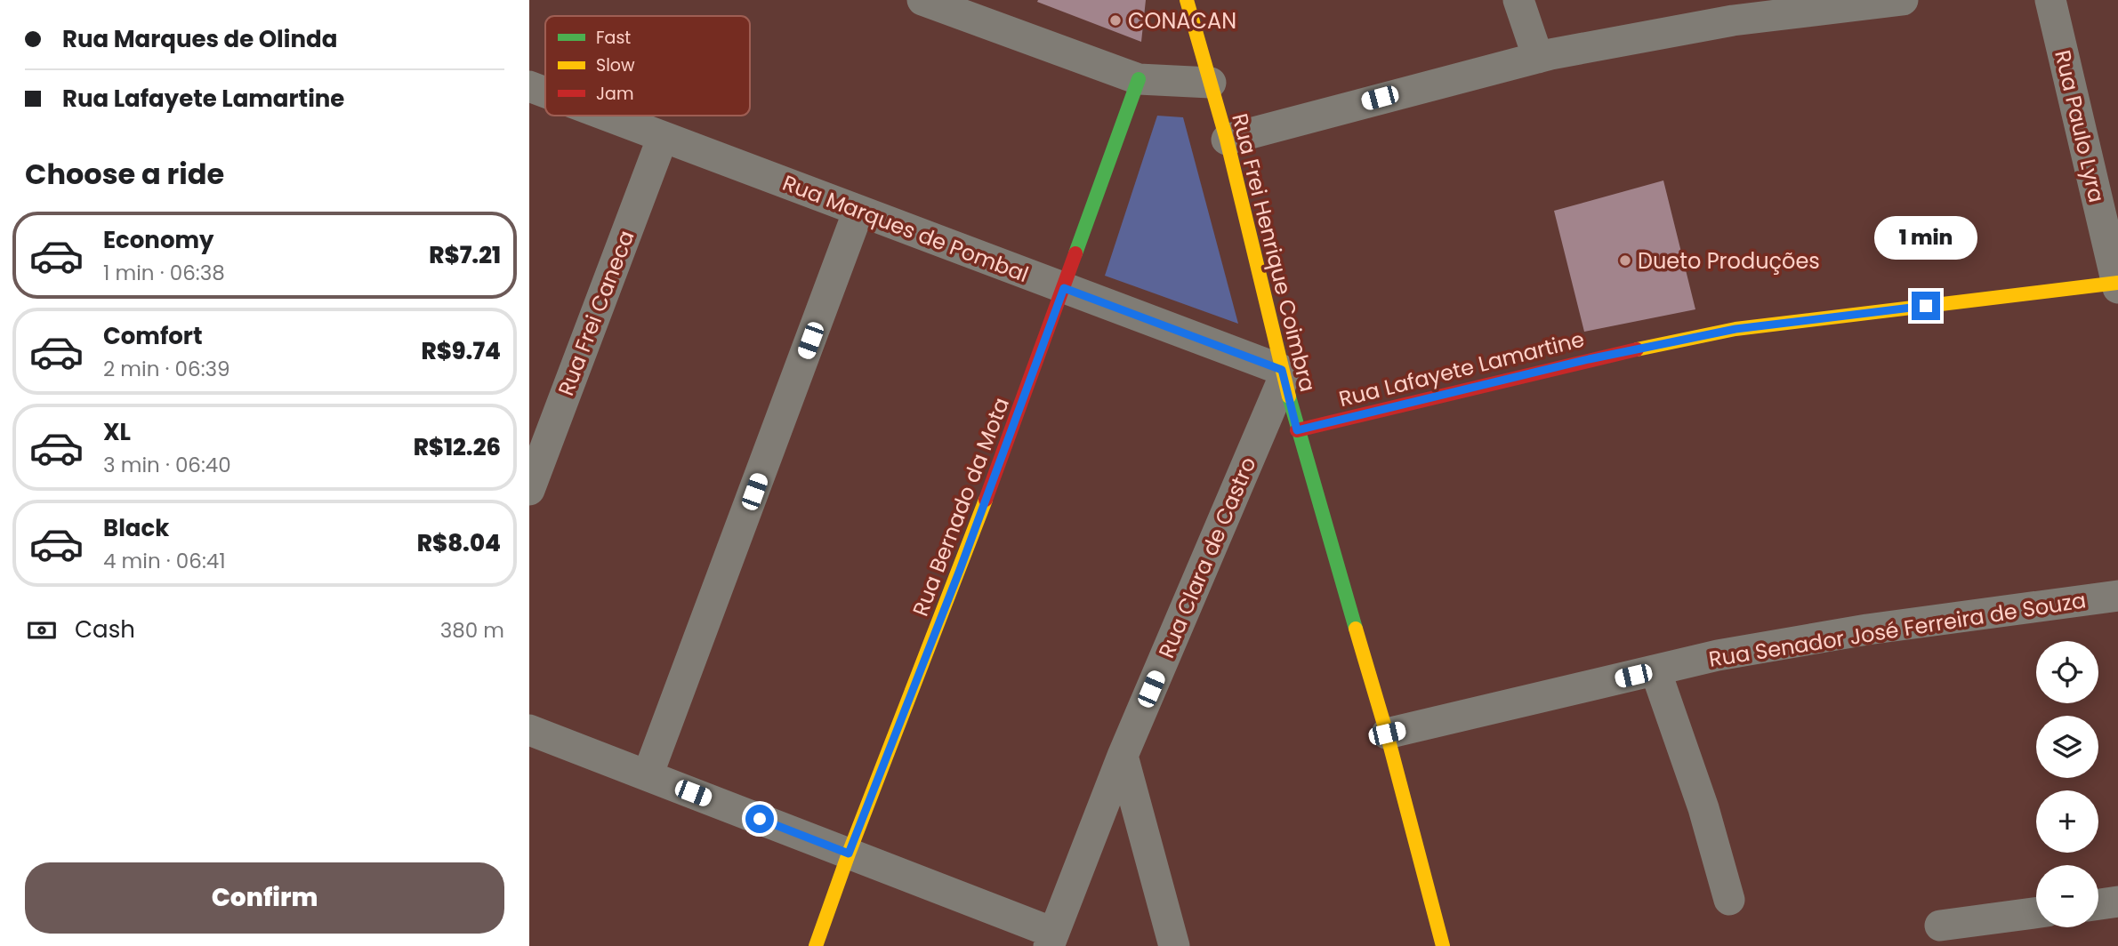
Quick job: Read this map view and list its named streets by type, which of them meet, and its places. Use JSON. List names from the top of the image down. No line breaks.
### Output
{"streets":{"street":["Rua Paulo Lyra","Rua Marques de Pombal","Rua Frei Henrique Coimbra","Rua Frei Caneca","Rua Lafayete Lamartine","Rua Bernado da Mota","Rua Clara de Castro","Rua Senador José Ferreira de Souza"]},"crossings":[["Rua Paulo Lyra","Rua Lafayete Lamartine"],["Rua Marques de Pombal","Rua Frei Henrique Coimbra"],["Rua Marques de Pombal","Rua Frei Caneca"],["Rua Marques de Pombal","Rua Bernado da Mota"],["Rua Marques de Pombal","Rua Clara de Castro"],["Rua Frei Henrique Coimbra","Rua Lafayete Lamartine"],["Rua Frei Henrique Coimbra","Rua Clara de Castro"],["Rua Frei Henrique Coimbra","Rua Senador José Ferreira de Souza"]],"places":["CONACAN","Dueto Produções"],"legend":["Fast","Slow","Jam"],"page":{"banner":["Rua Marques de Olinda","Rua Lafayete Lamartine"],"heading":"Choose a ride","list":[{"name":"Economy","note":"1 min · 06:38","value":"R$7.21"},{"name":"Comfort","note":"2 min · 06:39","value":"R$9.74"},{"name":"XL","note":"3 min · 06:40","value":"R$12.26"},{"name":"Black","note":"4 min · 06:41","value":"R$8.04"}],"bubble":"1 min","pay":["Cash","380 m"],"map_buttons":["+","−"],"buttons":"Confirm"}}
